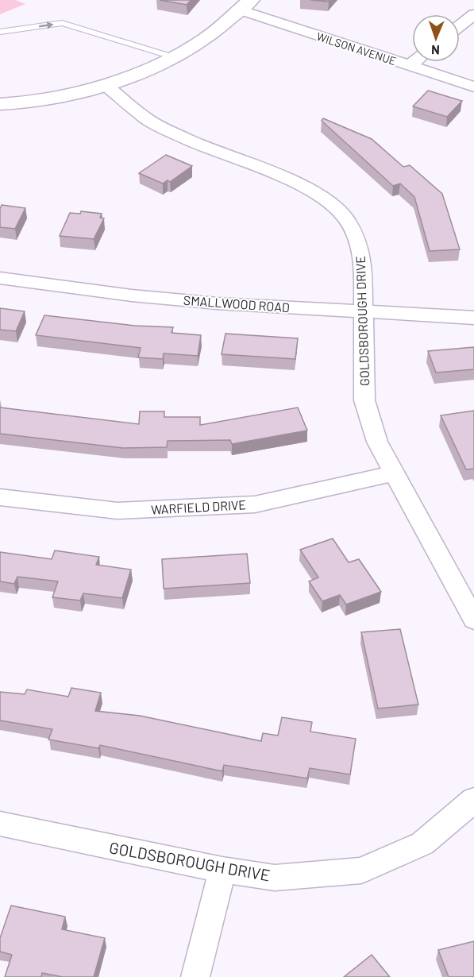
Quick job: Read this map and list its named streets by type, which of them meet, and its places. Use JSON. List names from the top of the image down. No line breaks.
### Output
{"streets":{"street":["WILSON AVENUE","SMALLWOOD ROAD","GOLDSBOROUGH DRIVE","WARFIELD DRIVE"]},"crossings":[["SMALLWOOD ROAD","GOLDSBOROUGH DRIVE"],["GOLDSBOROUGH DRIVE","WARFIELD DRIVE"]],"north":"bottom"}
